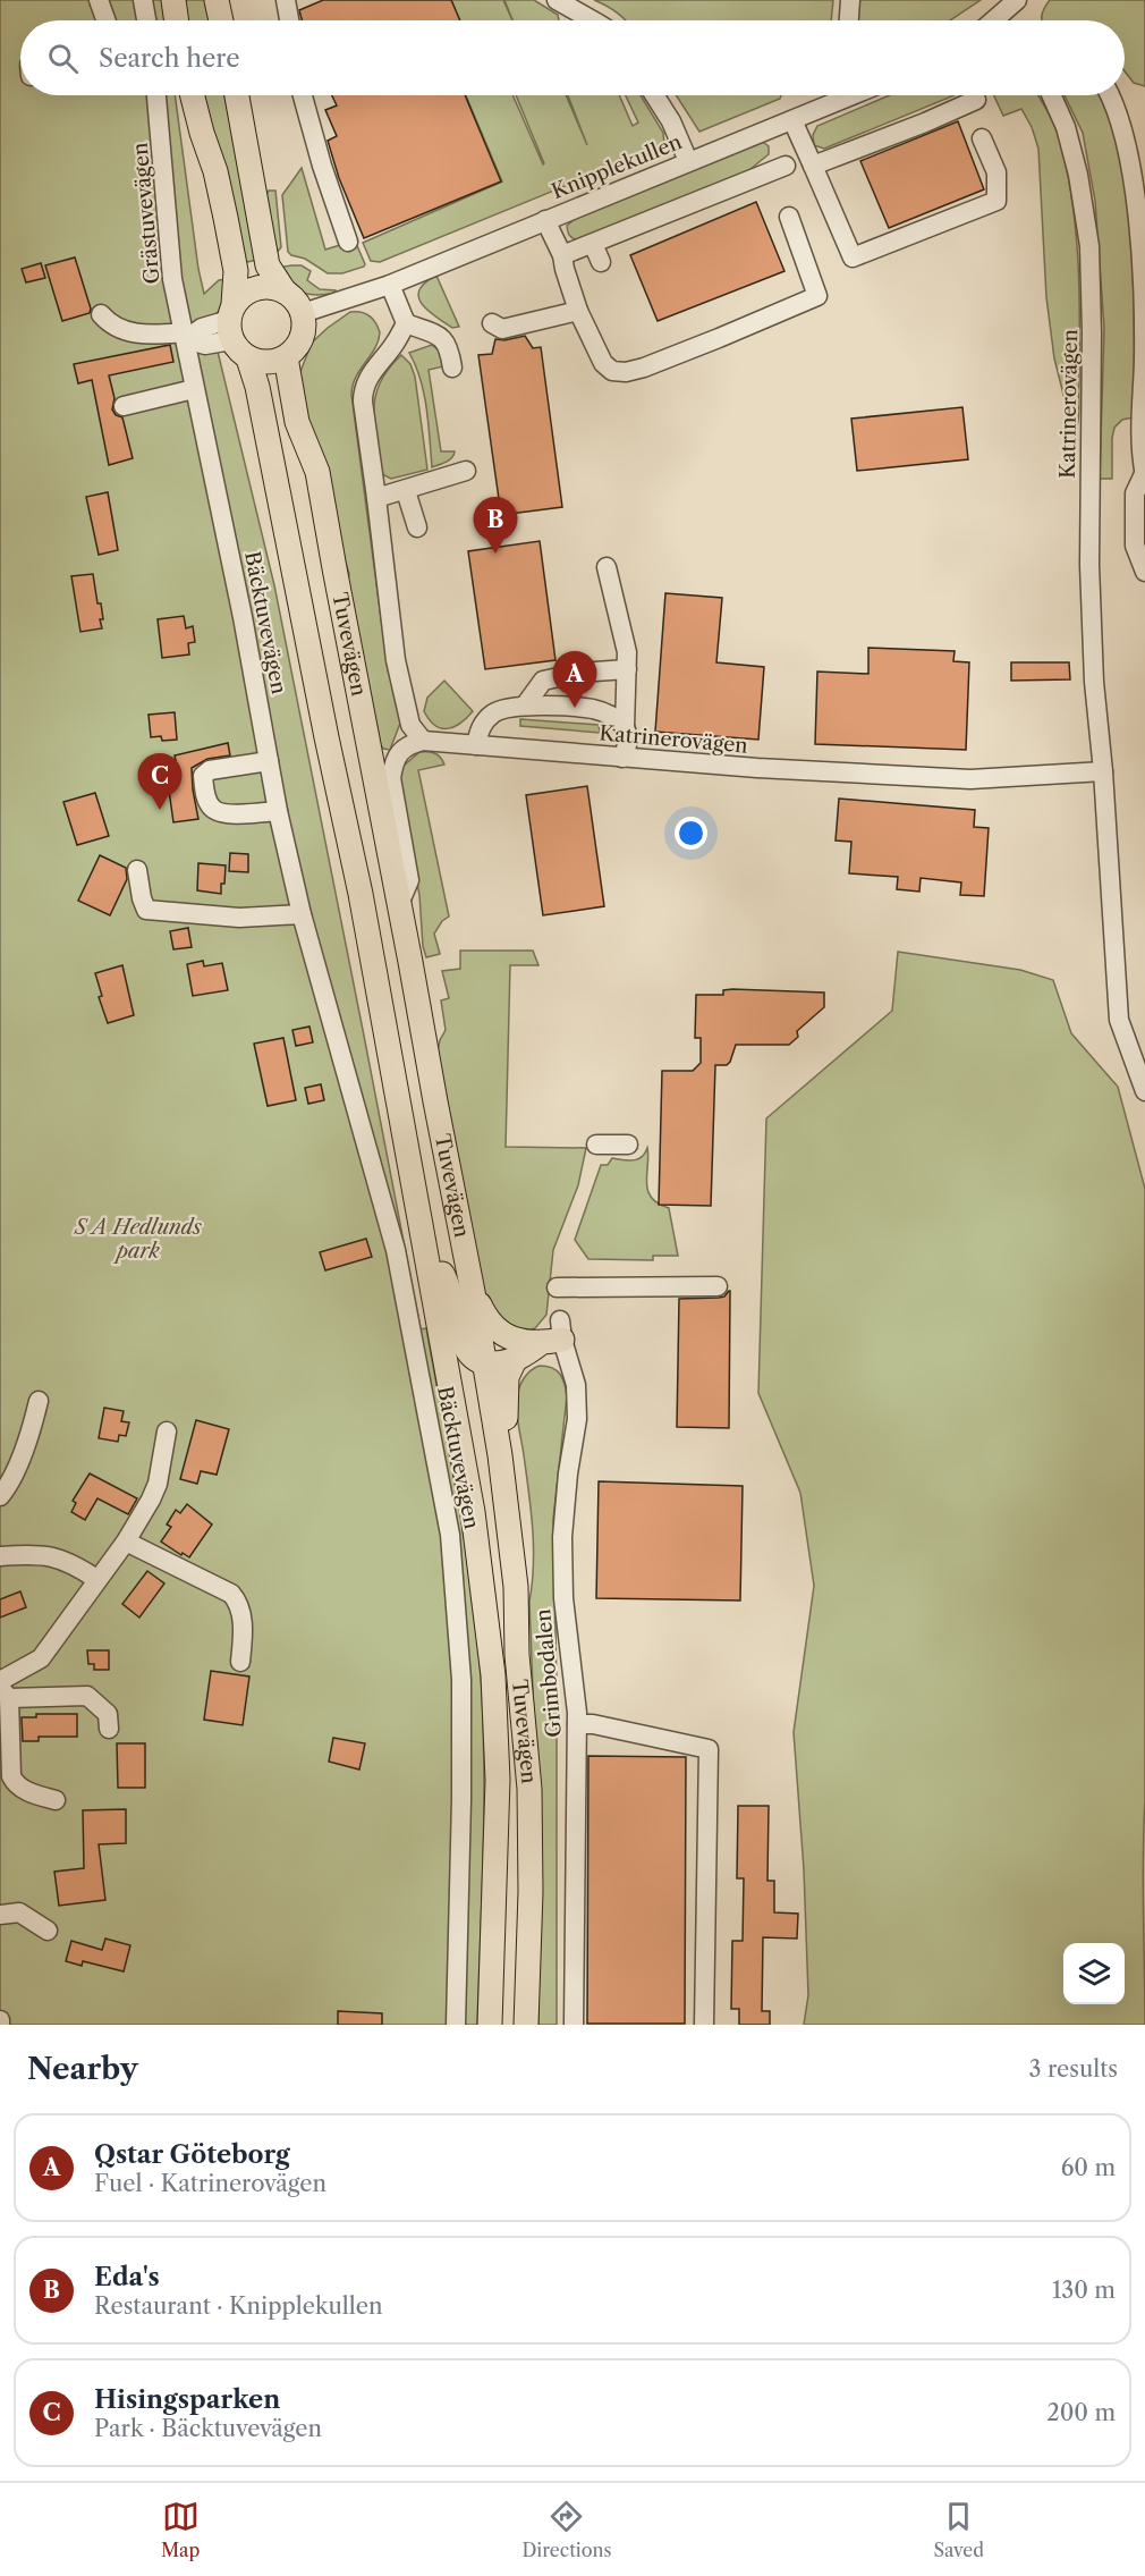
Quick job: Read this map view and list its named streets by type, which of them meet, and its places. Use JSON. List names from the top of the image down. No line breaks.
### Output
{"streets":{"main road":["Tuvevägen"],"street":["Knipplekullen","Grästuvevägen","Katrinerovägen","Bäcktuvevägen","Grimbodalen"]},"crossings":[["Knipplekullen","Tuvevägen"],["Grästuvevägen","Bäcktuvevägen"]],"parks":["S A Hedlunds park"],"page":{"search":"Search here","pins":["B","A","C"],"heading":["Nearby","3 results"],"list":[{"mark":"A","name":"Qstar Göteborg","note":"Fuel · Katrinerovägen","value":"60 m"},{"mark":"B","name":"Eda's","note":"Restaurant · Knipplekullen","value":"130 m"},{"mark":"C","name":"Hisingsparken","note":"Park · Bäcktuvevägen","value":"200 m"}],"nav":["Map","Directions","Saved"]}}
